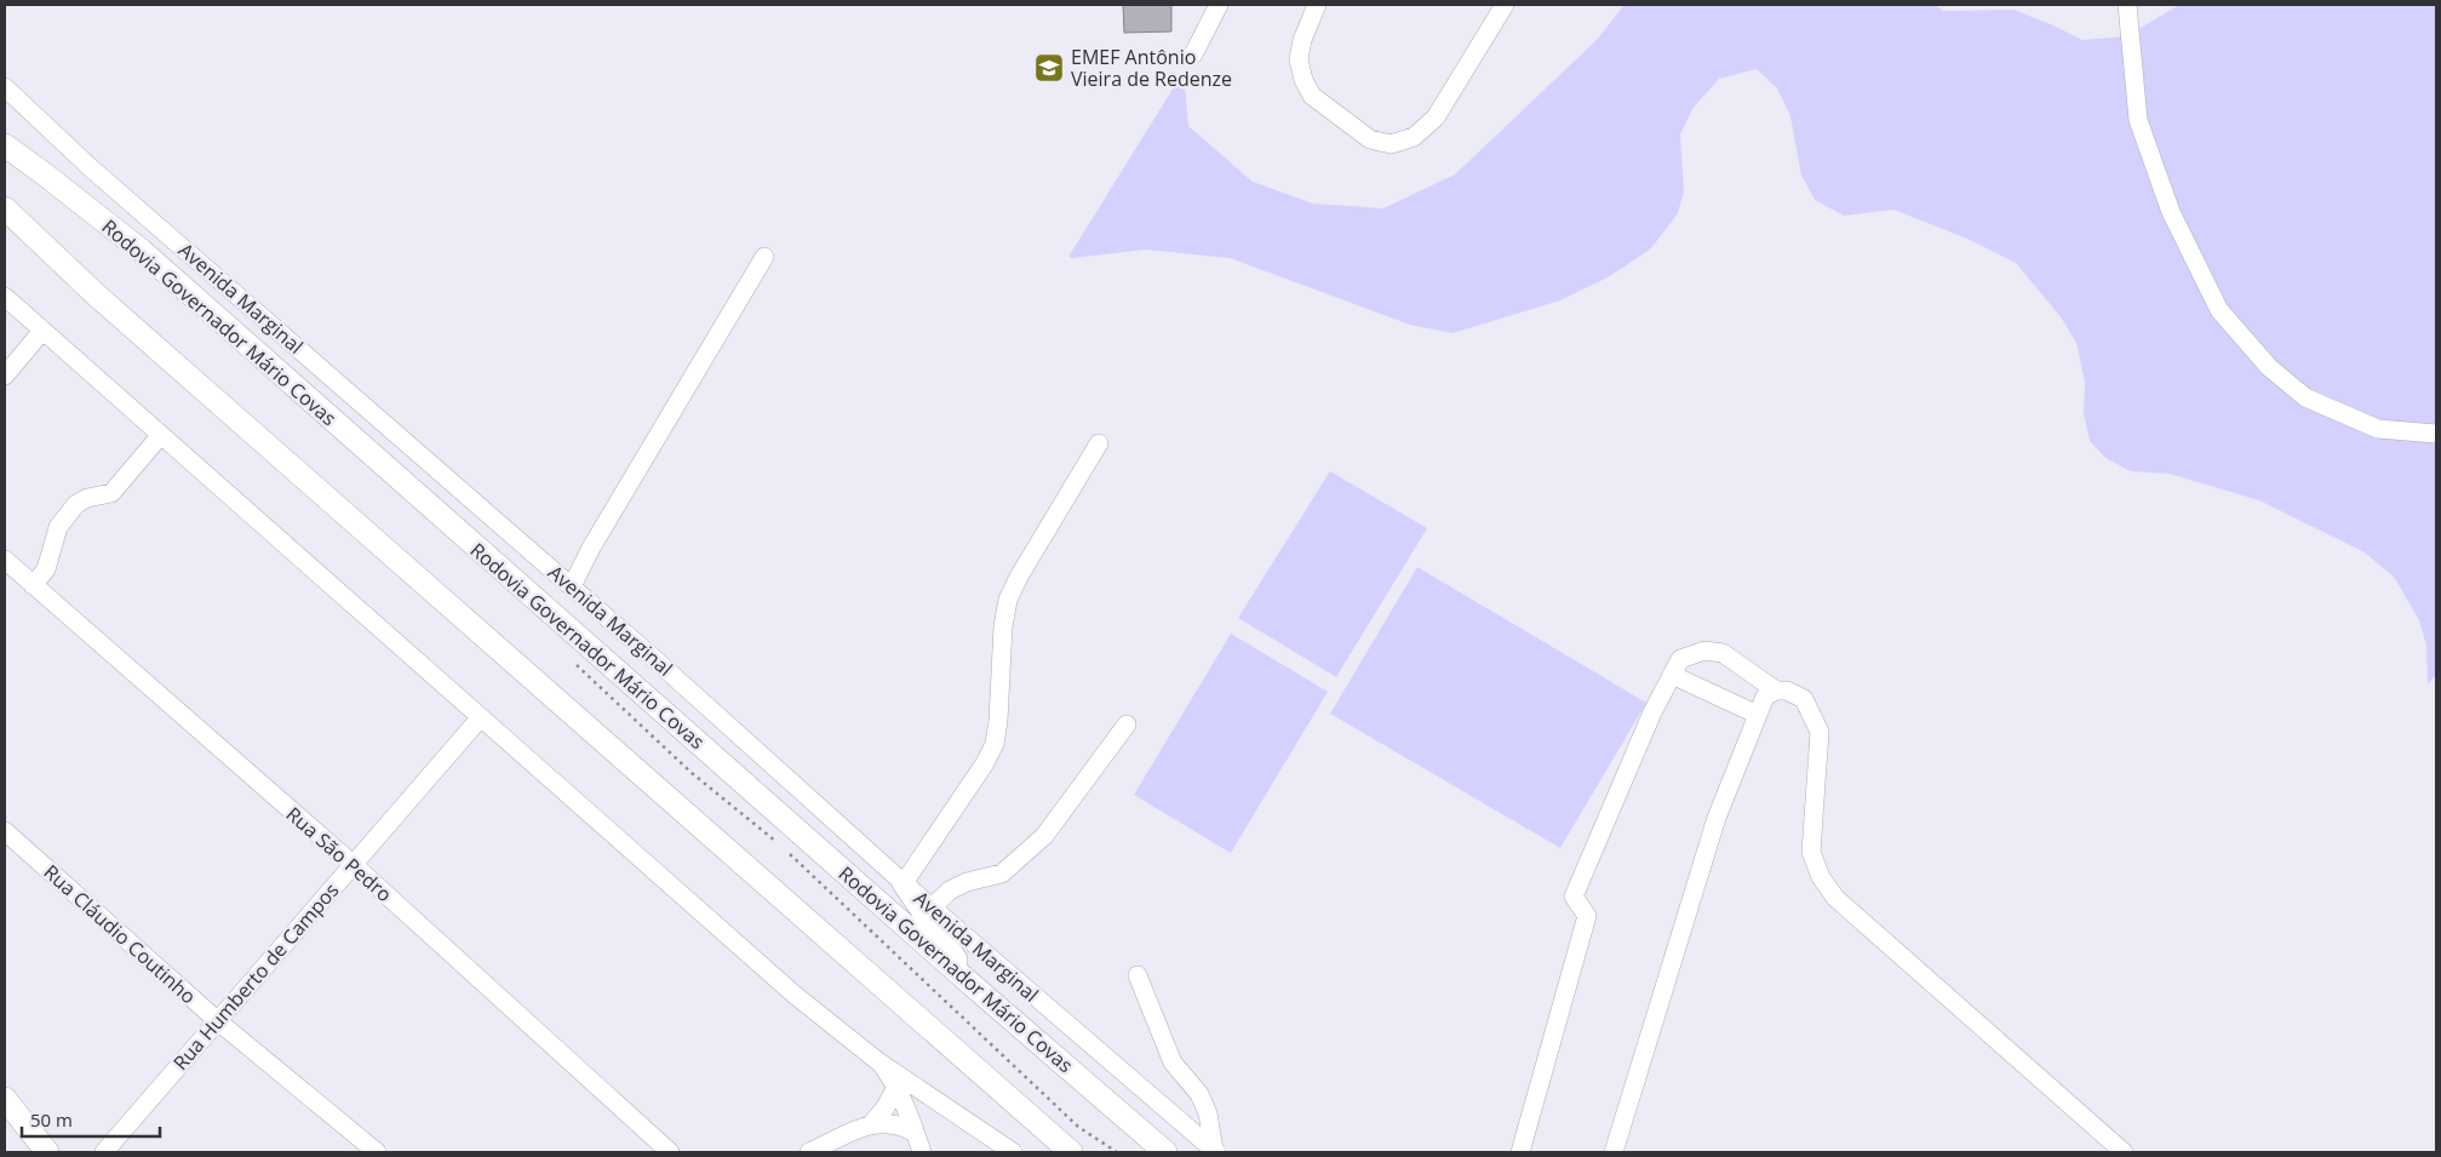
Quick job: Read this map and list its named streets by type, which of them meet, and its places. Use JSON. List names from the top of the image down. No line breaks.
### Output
{"streets":{"main road":["Rodovia Governador Mário Covas"],"street":["Avenida Marginal","Rua São Pedro","Rua Cláudio Coutinho","Rua Humberto de Campos"]},"crossings":[["Rua São Pedro","Rua Humberto de Campos"],["Rua Cláudio Coutinho","Rua Humberto de Campos"]],"places":{"school or university":["EMEF Antônio Vieira de Redenze"]},"scale_bar":"50 m"}
